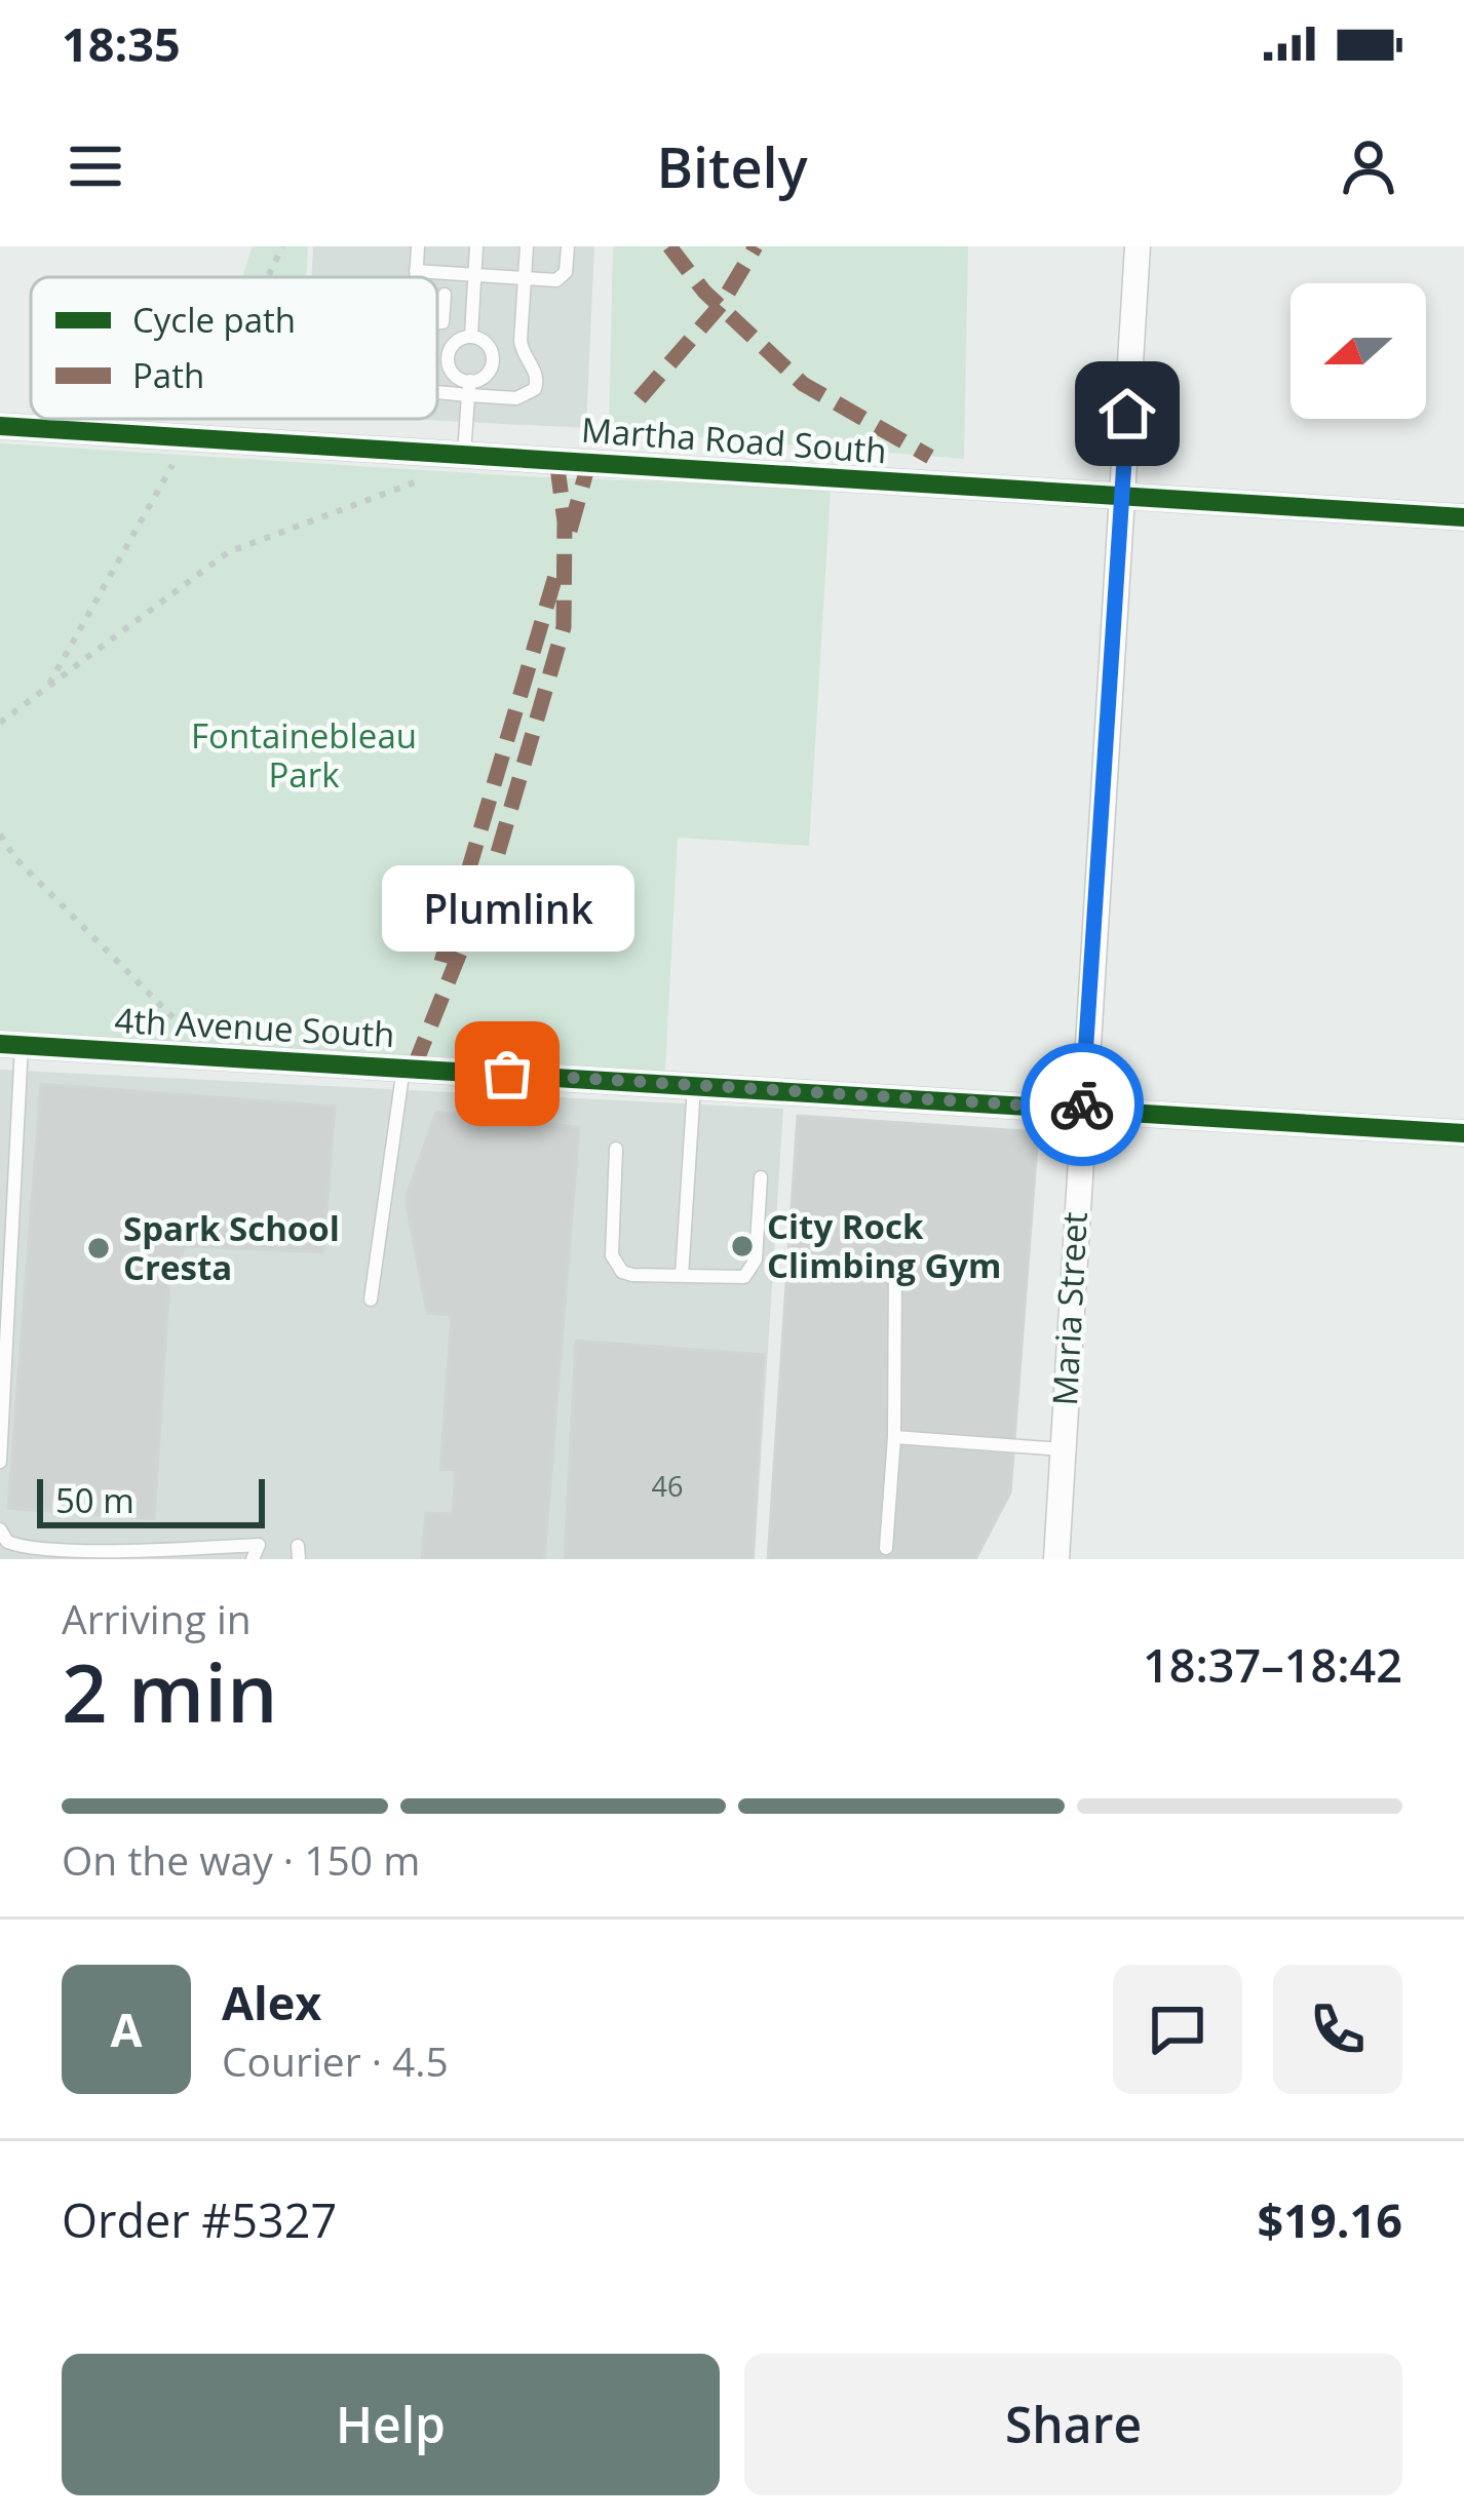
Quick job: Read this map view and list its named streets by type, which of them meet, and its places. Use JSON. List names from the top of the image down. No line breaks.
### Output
{"streets":{"street":["Martha Road South","4th Avenue South","Maria Street"]},"crossings":[["Martha Road South","Maria Street"],["4th Avenue South","Maria Street"]],"parks":["Fontainebleau Park"],"places":["Plumlink","City Rock Climbing Gym","Spark School Cresta"],"house_numbers":["46"],"legend":["Cycle path","Path"],"scale_bar":"50 m","north":"left","page":{"status":"18:35","header":"Bitely","bubble":"Plumlink","scale":"50 m","heading":["2 min","Arriving in","18:37–18:42"],"panel":["Alex","Courier · 4.5","Order #5327","$19.16"],"bar":"On the way · 150 m","round":"A","buttons":["Help","Share"]}}
